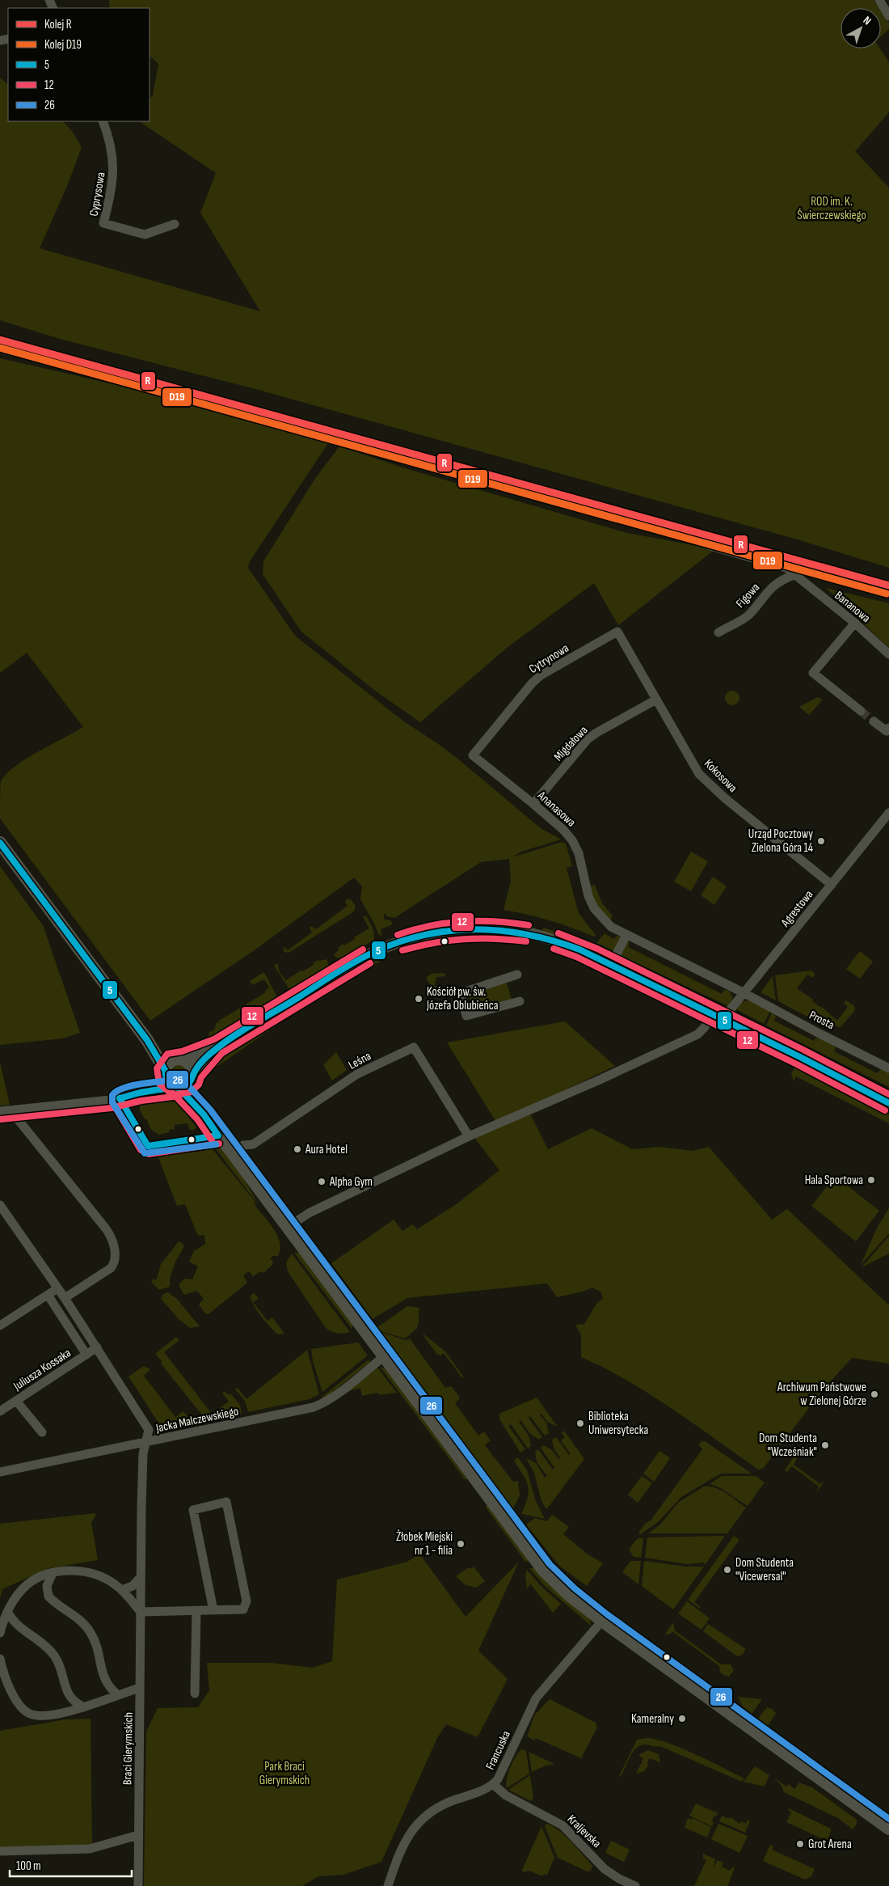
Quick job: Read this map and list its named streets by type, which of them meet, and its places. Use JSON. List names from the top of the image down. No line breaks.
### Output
{"streets":{"street":["Cyprysowa","Figowa","Bananowa","Cytrynowa","Migdałowa","Kokosowa","Ananasowa","Agrestowa","Prosta","Leśna","Juliusza Kossaka","Jacka Malczewskiego","Braci Gierymskich","Francuska","Kraljevska"]},"crossings":[["Figowa","Bananowa"],["Cytrynowa","Kokosowa"],["Cytrynowa","Ananasowa"],["Migdałowa","Kokosowa"],["Migdałowa","Ananasowa"],["Kokosowa","Agrestowa"],["Ananasowa","Agrestowa"],["Ananasowa","Prosta"],["Agrestowa","Prosta"],["Jacka Malczewskiego","Braci Gierymskich"],["Francuska","Kraljevska"]],"parks":["ROD im. K. Świerczewskiego","Park Braci Gierymskich"],"places":["Urząd Pocztowy Zielona Góra 14","Kościół pw. św. Józefa Oblubieńca","Aura Hotel","Hala Sportowa","Alpha Gym","Archiwum Państwowe w Zielonej Górze","Biblioteka Uniwersytecka","Dom Studenta \"Wcześniak\"","Żłobek Miejski nr 1 - filia","Dom Studenta \"Vicewersal\"","Kameralny","Grot Arena"],"lines":["rail line R","rail line D19","transit line 5","transit line 12","transit line 26"],"legend":["Kolej R","Kolej D19","5","12","26"],"scale_bar":"100 m","north":"top right"}
